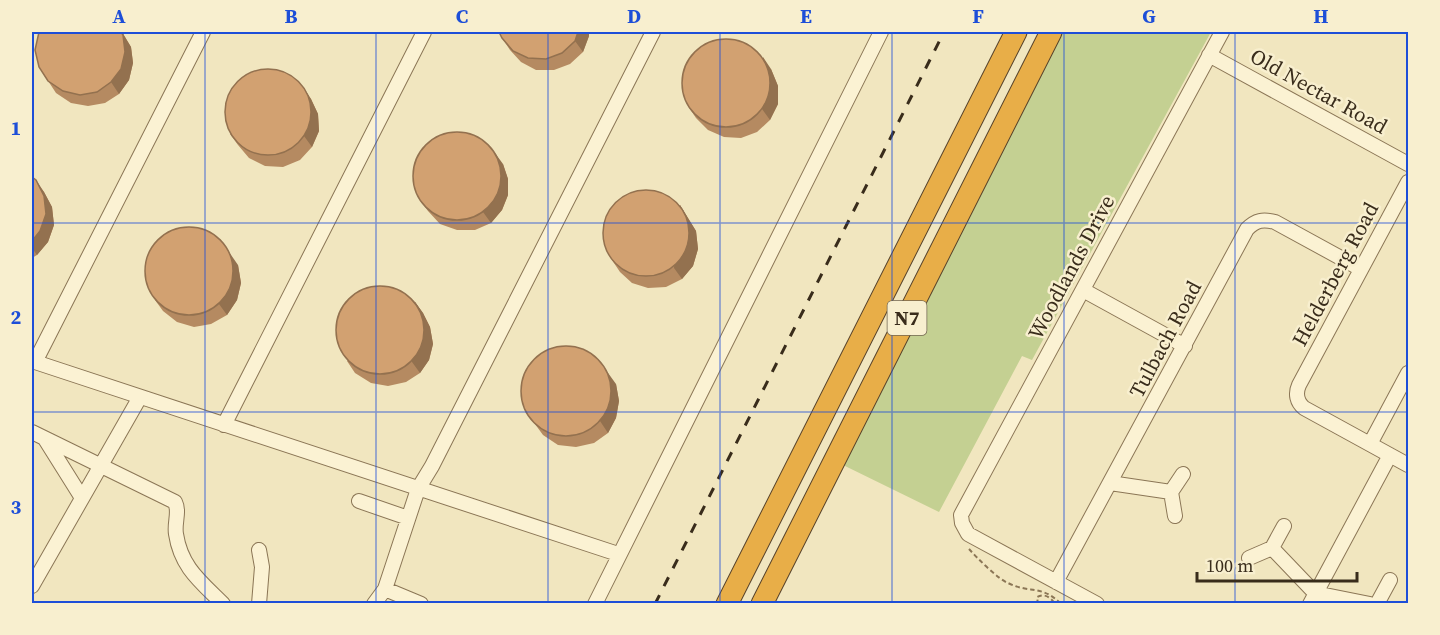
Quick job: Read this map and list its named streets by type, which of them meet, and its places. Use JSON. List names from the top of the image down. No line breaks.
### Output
{"streets":{"highway":["N7"],"street":["Old Nectar Road","Woodlands Drive","Helderberg Road","Tulbach Road"]},"crossings":[["Old Nectar Road","Woodlands Drive"],["Woodlands Drive","Tulbach Road"],["Helderberg Road","Tulbach Road"]],"scale_bar":"100 m","grid":{"columns":["A","B","C","D","E","F","G","H"],"rows":["1","2","3"]}}
